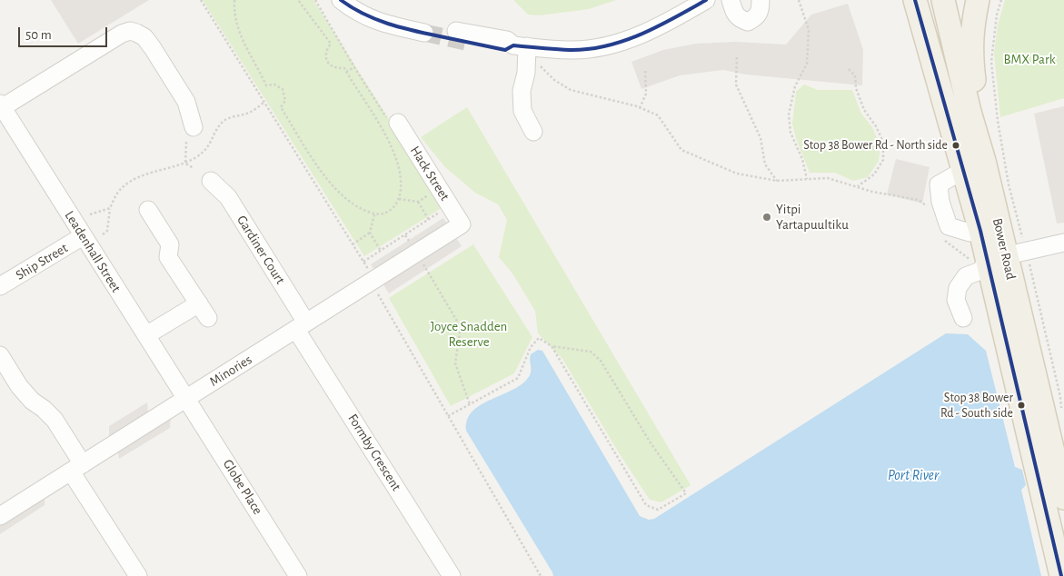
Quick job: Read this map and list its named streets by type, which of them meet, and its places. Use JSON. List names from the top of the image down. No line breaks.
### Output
{"streets":{"main road":["Bower Road"],"street":["Hack Street","Gardiner Court","Leadenhall Street","Ship Street","Minories","Formby Crescent","Globe Place"]},"crossings":[["Hack Street","Minories"],["Gardiner Court","Minories"],["Gardiner Court","Formby Crescent"],["Leadenhall Street","Ship Street"],["Leadenhall Street","Minories"],["Leadenhall Street","Globe Place"],["Minories","Formby Crescent"],["Minories","Globe Place"]],"water":["Port River"],"parks":["BMX Park","Joyce Snadden Reserve"],"places":["Stop 38 Bower Rd - North side","Yitpi Yartapuultiku","Stop 38 Bower Rd - South side"],"scale_bar":"50 m"}
